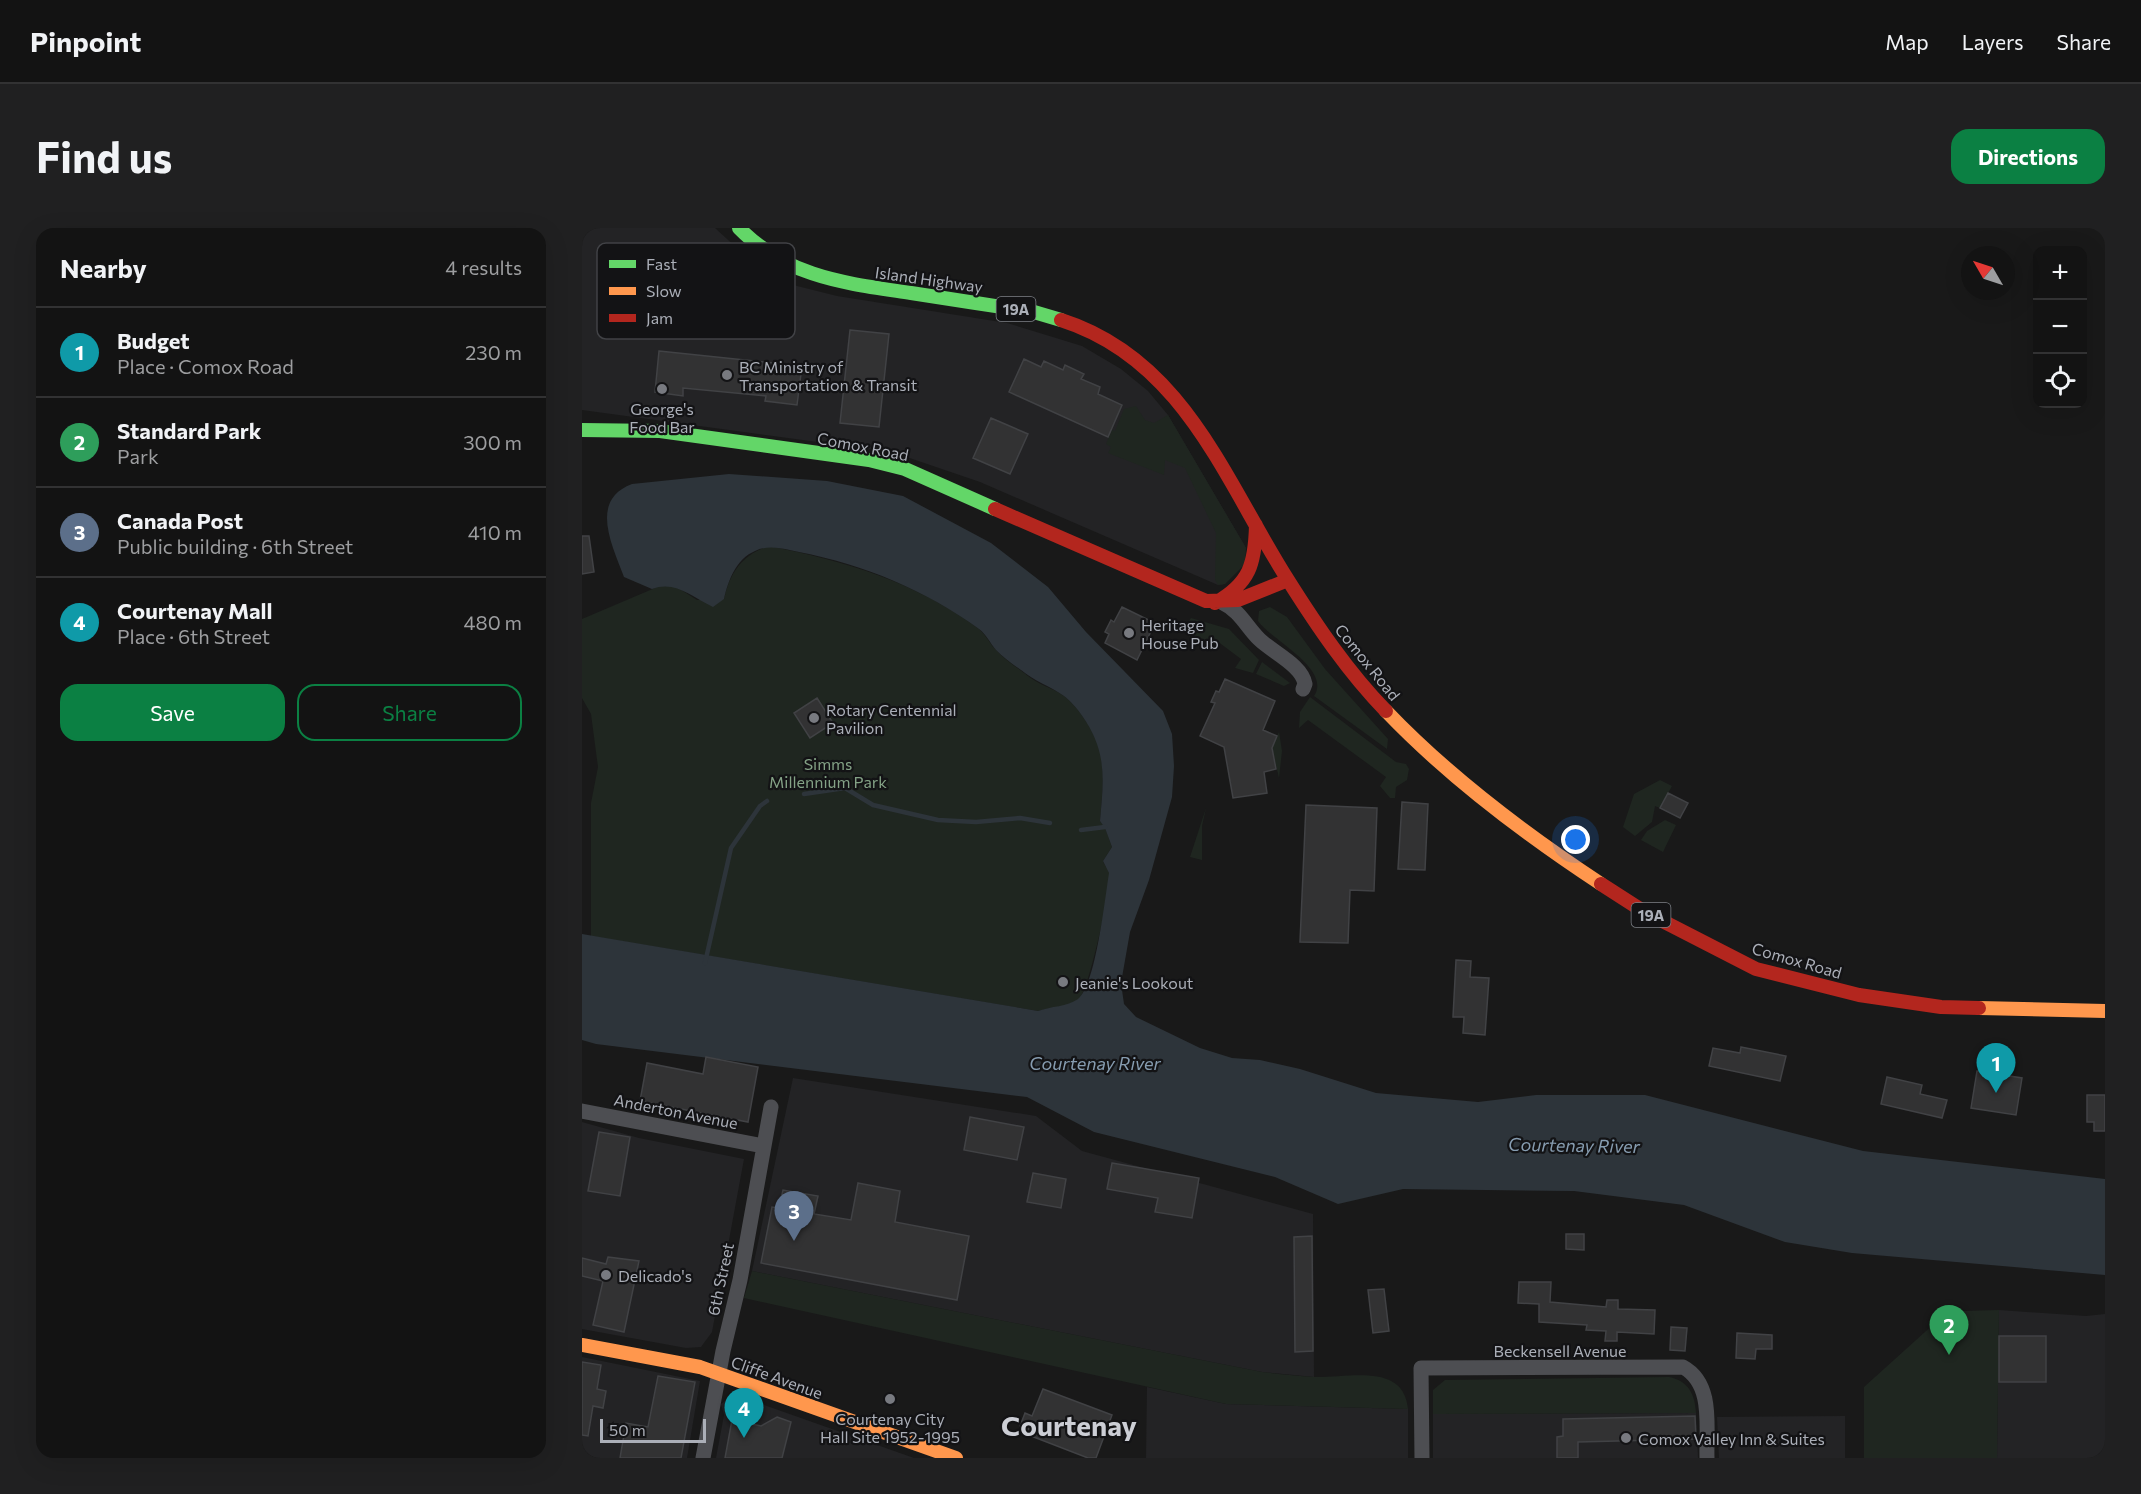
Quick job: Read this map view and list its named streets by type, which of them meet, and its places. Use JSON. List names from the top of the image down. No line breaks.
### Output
{"streets":{"main road":["Island Highway","19A","Comox Road","Cliffe Avenue"],"street":["Anderton Avenue","6th Street","Beckensell Avenue"]},"crossings":[["Island Highway","Comox Road"],["Anderton Avenue","6th Street"],["6th Street","Cliffe Avenue"]],"districts":["Courtenay"],"water":["Courtenay River"],"parks":["Simms Millennium Park"],"places":["BC Ministry of Transportation & Transit","George's Food Bar","Heritage House Pub","Rotary Centennial Pavilion","Jeanie's Lookout","Delicado's","Courtenay City Hall Site 1952-1995","Comox Valley Inn & Suites"],"legend":["Fast","Slow","Jam"],"scale_bar":"50 m","north":"top left","page":{"header":"Pinpoint","nav":["Map","Layers","Share"],"buttons":["Directions",["Save","Share"]],"title":"Find us","heading":["Nearby","4 results"],"map_buttons":["+","−"],"list":[{"mark":"1","name":"Budget","note":"Place · Comox Road","value":"230 m"},{"mark":"2","name":"Standard Park","note":"Park","value":"300 m"},{"mark":"3","name":"Canada Post","note":"Public building · 6th Street","value":"410 m"},{"mark":"4","name":"Courtenay Mall","note":"Place · 6th Street","value":"480 m"}],"pins":["1","3","2","4"],"scale":"50 m"}}
